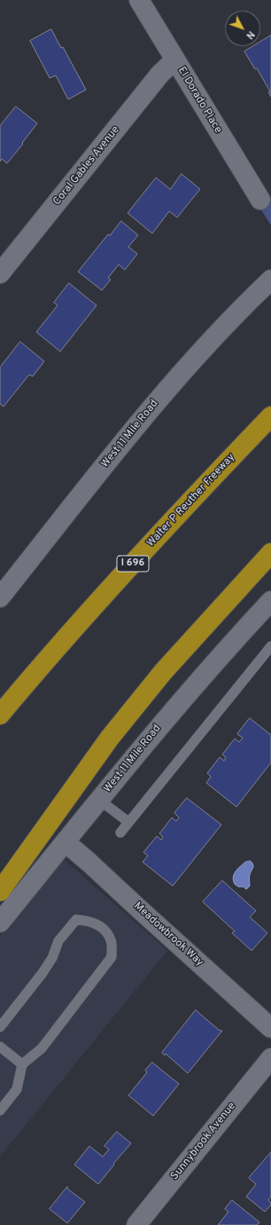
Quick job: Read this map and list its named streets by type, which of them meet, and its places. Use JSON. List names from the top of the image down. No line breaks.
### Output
{"streets":{"highway":["Walter P Reuther Freeway","I 696"],"street":["El Dorado Place","Coral Gables Avenue","West 11 Mile Road","Meadowbrook Way","Sunnybrook Avenue"]},"crossings":[["El Dorado Place","Coral Gables Avenue"],["West 11 Mile Road","Meadowbrook Way"]],"north":"bottom right"}
